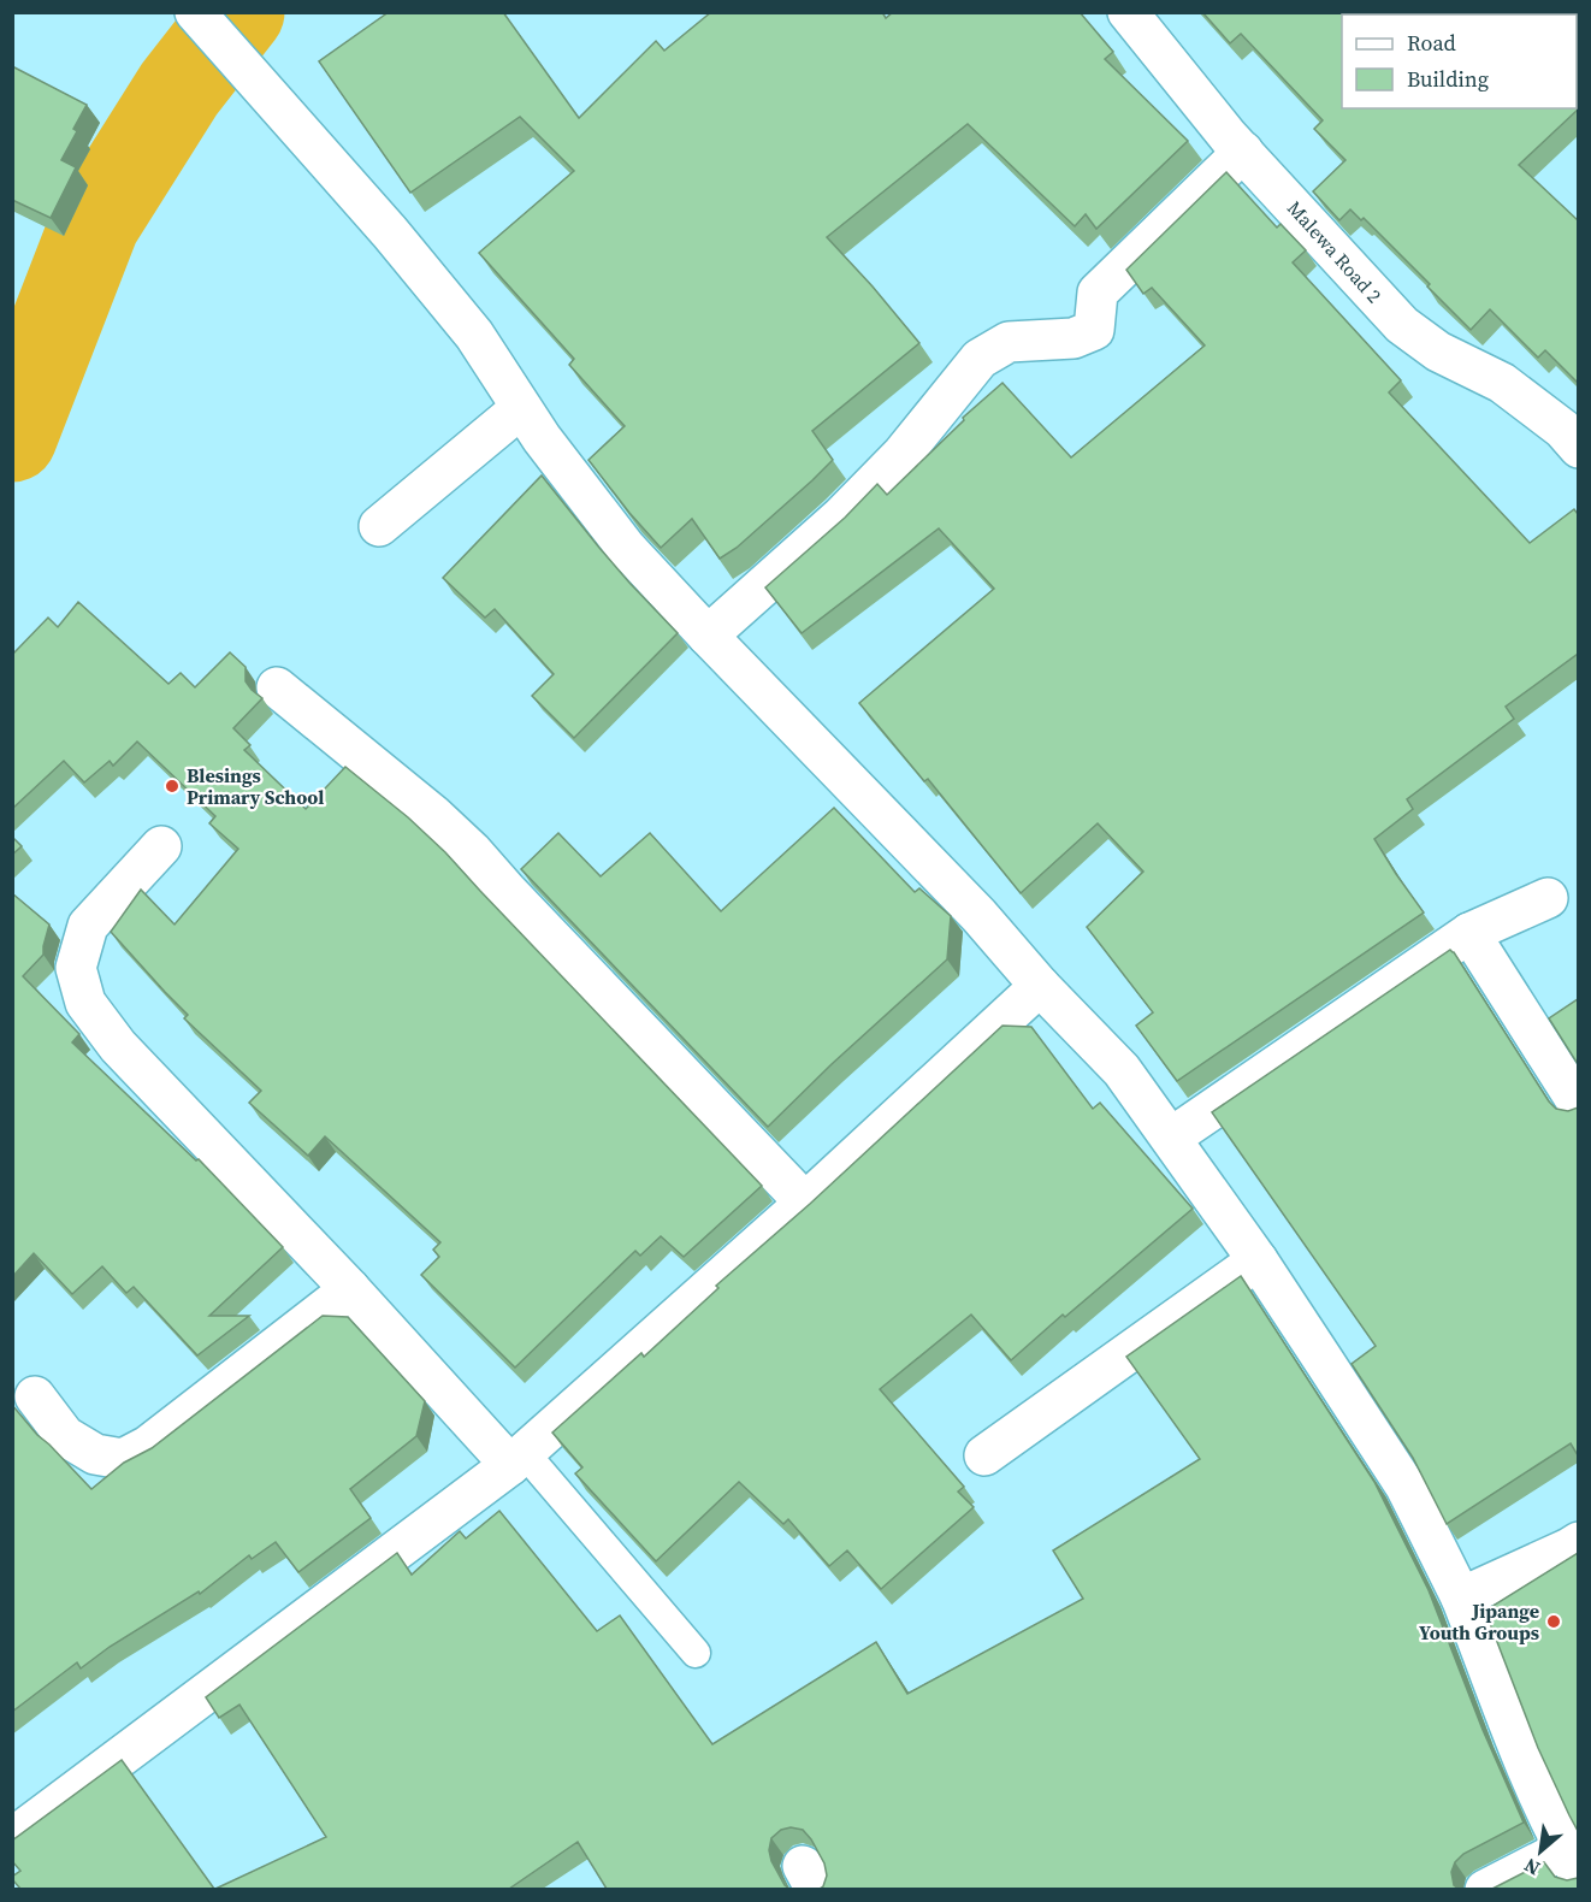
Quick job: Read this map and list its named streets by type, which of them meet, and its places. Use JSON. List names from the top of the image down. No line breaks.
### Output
{"streets":{"street":["Malewa Road 2"]},"places":["Blesings Primary School","Jipange Youth Groups"],"legend":["Road","Building"],"north":"bottom left"}
